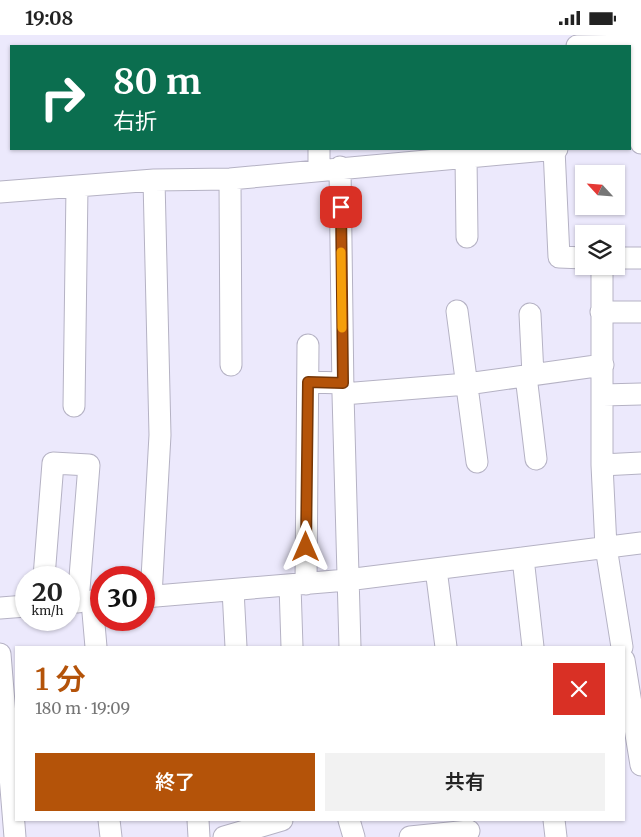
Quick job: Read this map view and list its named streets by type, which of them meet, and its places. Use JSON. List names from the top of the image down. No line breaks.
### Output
{"north":"top left","page":{"status":"19:08","turn":["80 m","右折"],"speed":"20 km/h","limit":"30","heading":["1 分","180 m · 19:09"],"buttons":["終了","共有"]}}
